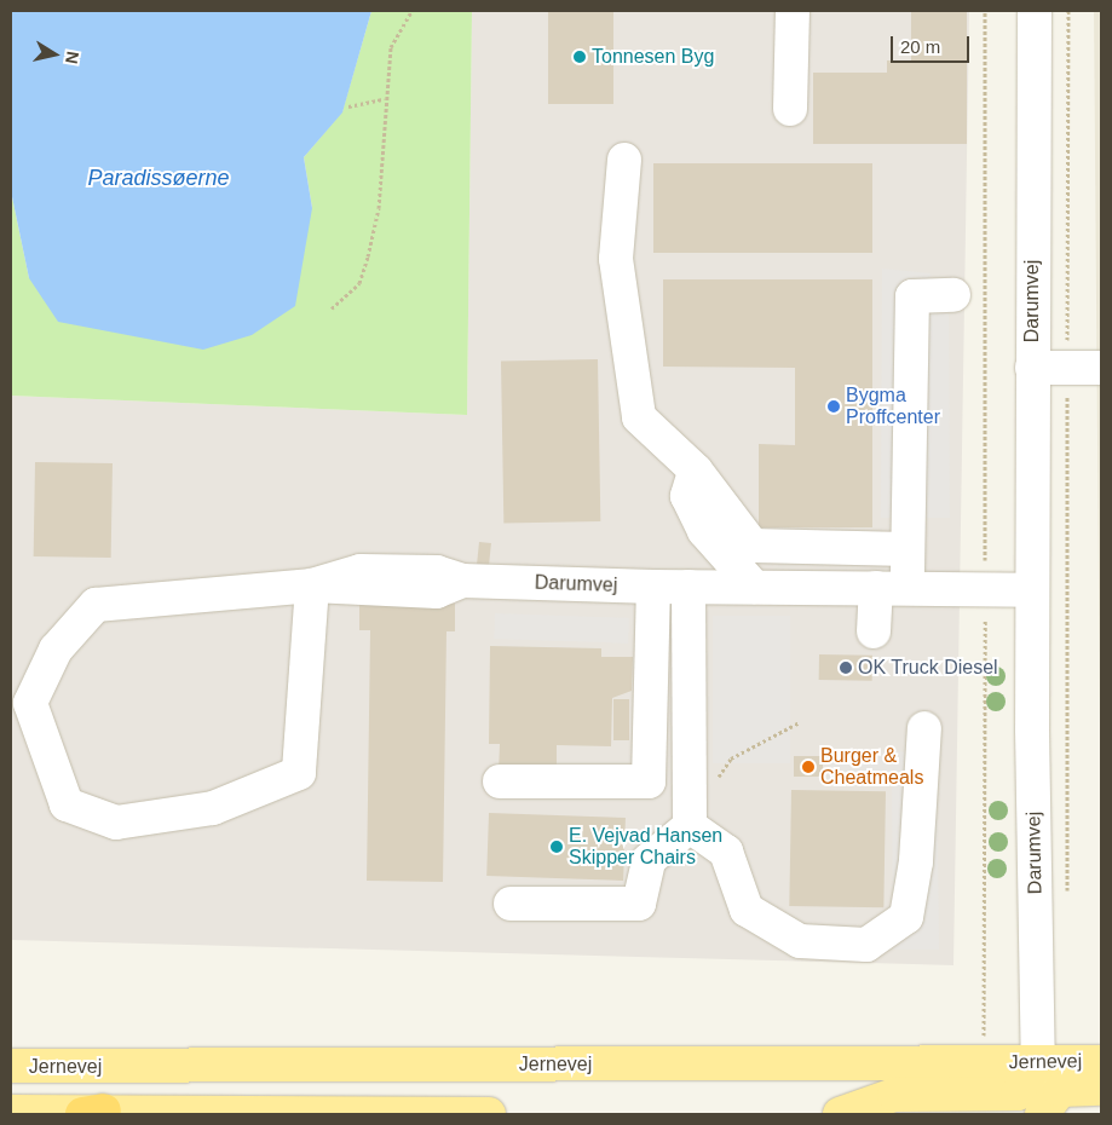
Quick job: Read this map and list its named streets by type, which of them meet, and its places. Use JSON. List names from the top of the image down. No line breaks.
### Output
{"streets":{"main road":["Jernevej"],"street":["Darumvej"]},"crossings":[["Darumvej","Jernevej"]],"water":["Paradissøerne"],"places":["Tonnesen Byg","Bygma Proffcenter","OK Truck Diesel","Burger & Cheatmeals","E. Vejvad Hansen Skipper Chairs"],"scale_bar":"20 m","north":"right"}
